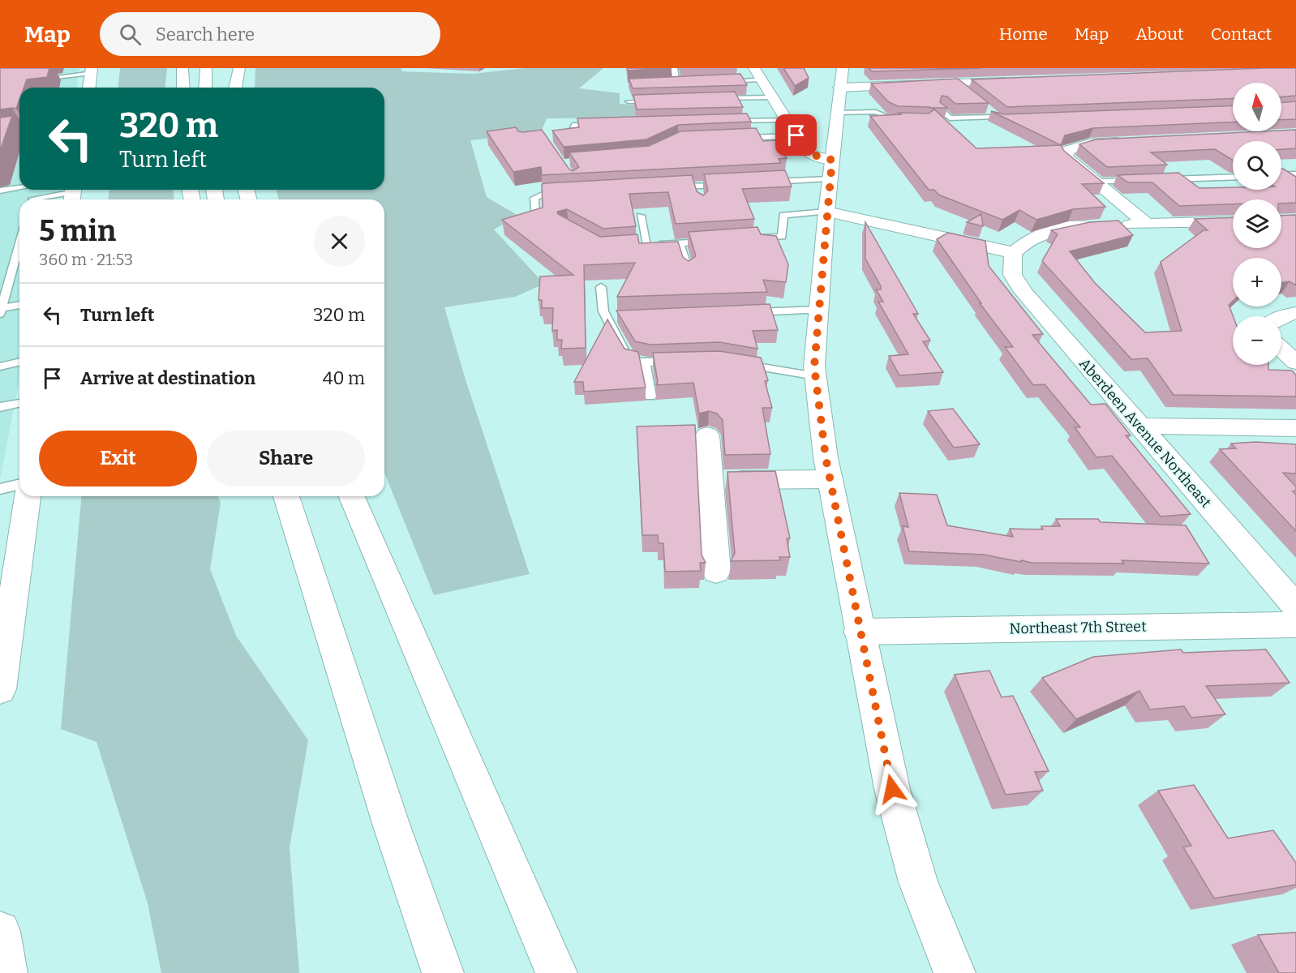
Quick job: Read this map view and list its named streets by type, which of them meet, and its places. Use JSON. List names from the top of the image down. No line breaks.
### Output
{"streets":{"main road":["Aberdeen Avenue Northeast","Northeast 7th Street"]},"north":"top","page":{"header":"Map","search":"Search here","nav":["Home","Map","About","Contact"],"map_buttons":["+","−"],"turn":["320 m","Turn left"],"heading":["5 min","360 m · 21:53"],"list":[{"name":"Turn left","value":"320 m"},{"name":"Arrive at destination","value":"40 m"}],"buttons":["Exit","Share"]}}
